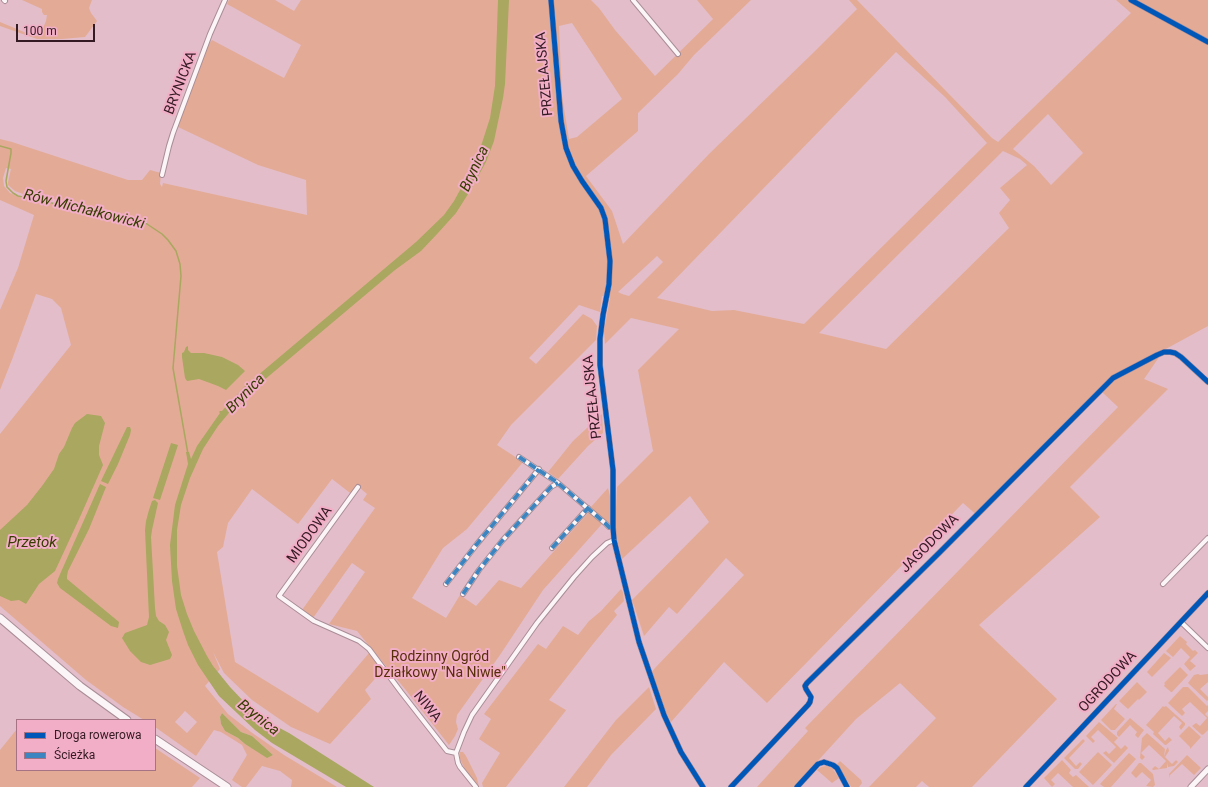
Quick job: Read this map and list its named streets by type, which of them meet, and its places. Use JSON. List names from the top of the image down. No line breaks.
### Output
{"streets":{"street":["PRZEŁAJSKA","BRYNICKA","MIODOWA","JAGODOWA","OGRODOWA","NIWA"]},"crossings":[["MIODOWA","NIWA"]],"water":["Brynica","Rów Michałkowicki","Przetok"],"parks":["Rodzinny Ogród Działkowy \"Na Niwie\""],"legend":["Droga rowerowa","Ścieżka"],"scale_bar":"100 m"}
